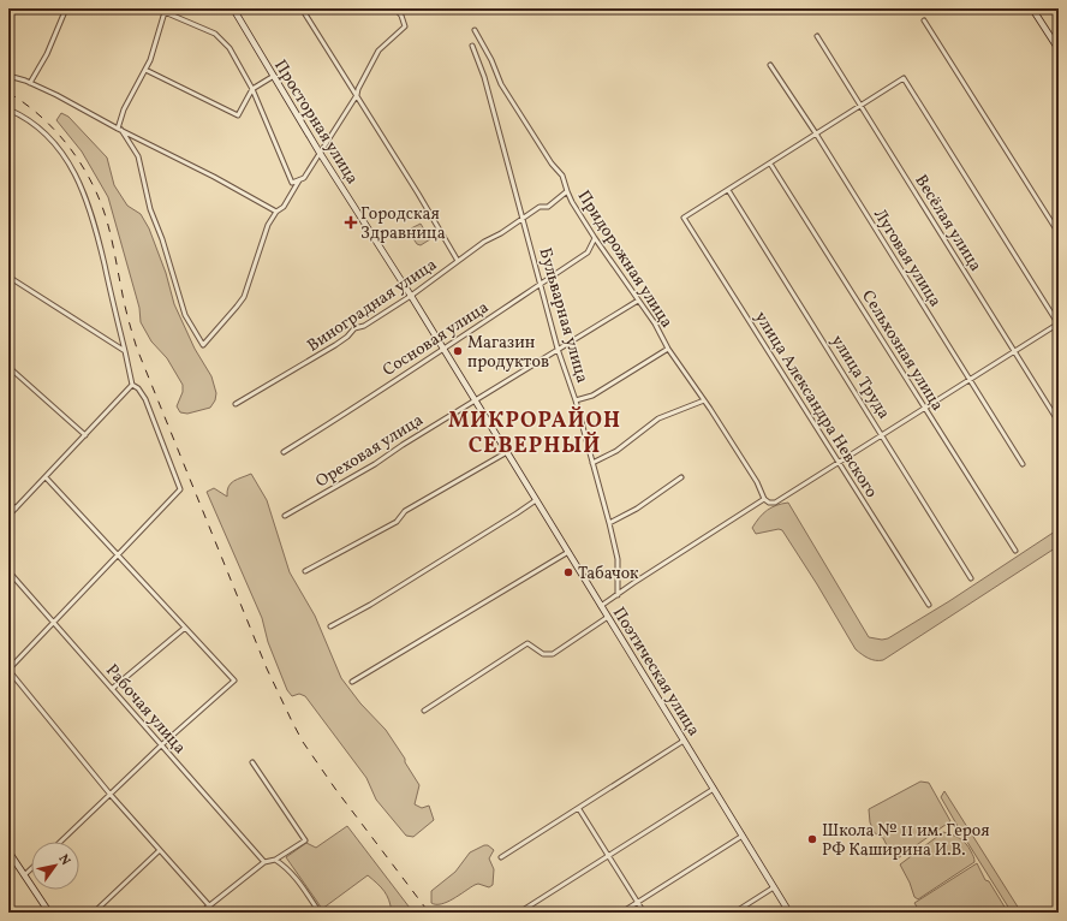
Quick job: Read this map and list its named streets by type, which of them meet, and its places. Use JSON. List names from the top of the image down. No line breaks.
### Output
{"streets":{"street":["Просторная улица","Весёлая улица","Луговая улица","Придорожная улица","Виноградная улица","Бульварная улица","Сосновая улица","Сельхозная улица","улица Труда","улица Александра Невского","Ореховая улица","Поэтическая улица","Рабочая улица"]},"crossings":[["Просторная улица","Виноградная улица"],["Просторная улица","Поэтическая улица"],["Придорожная улица","Виноградная улица"],["Придорожная улица","Сосновая улица"],["Придорожная улица","Ореховая улица"],["Виноградная улица","Бульварная улица"],["Виноградная улица","Поэтическая улица"],["Бульварная улица","Сосновая улица"],["Бульварная улица","Ореховая улица"],["Сосновая улица","Поэтическая улица"],["улица Труда","улица Александра Невского"],["Ореховая улица","Поэтическая улица"]],"districts":["МИКРОРАЙОН СЕВЕРНЫЙ"],"places":{"health":["Городская Здравница"],"other":["Магазин продуктов","Табачок","Школа № 11 им. Героя РФ Каширина И.В."]},"north":"top right"}
